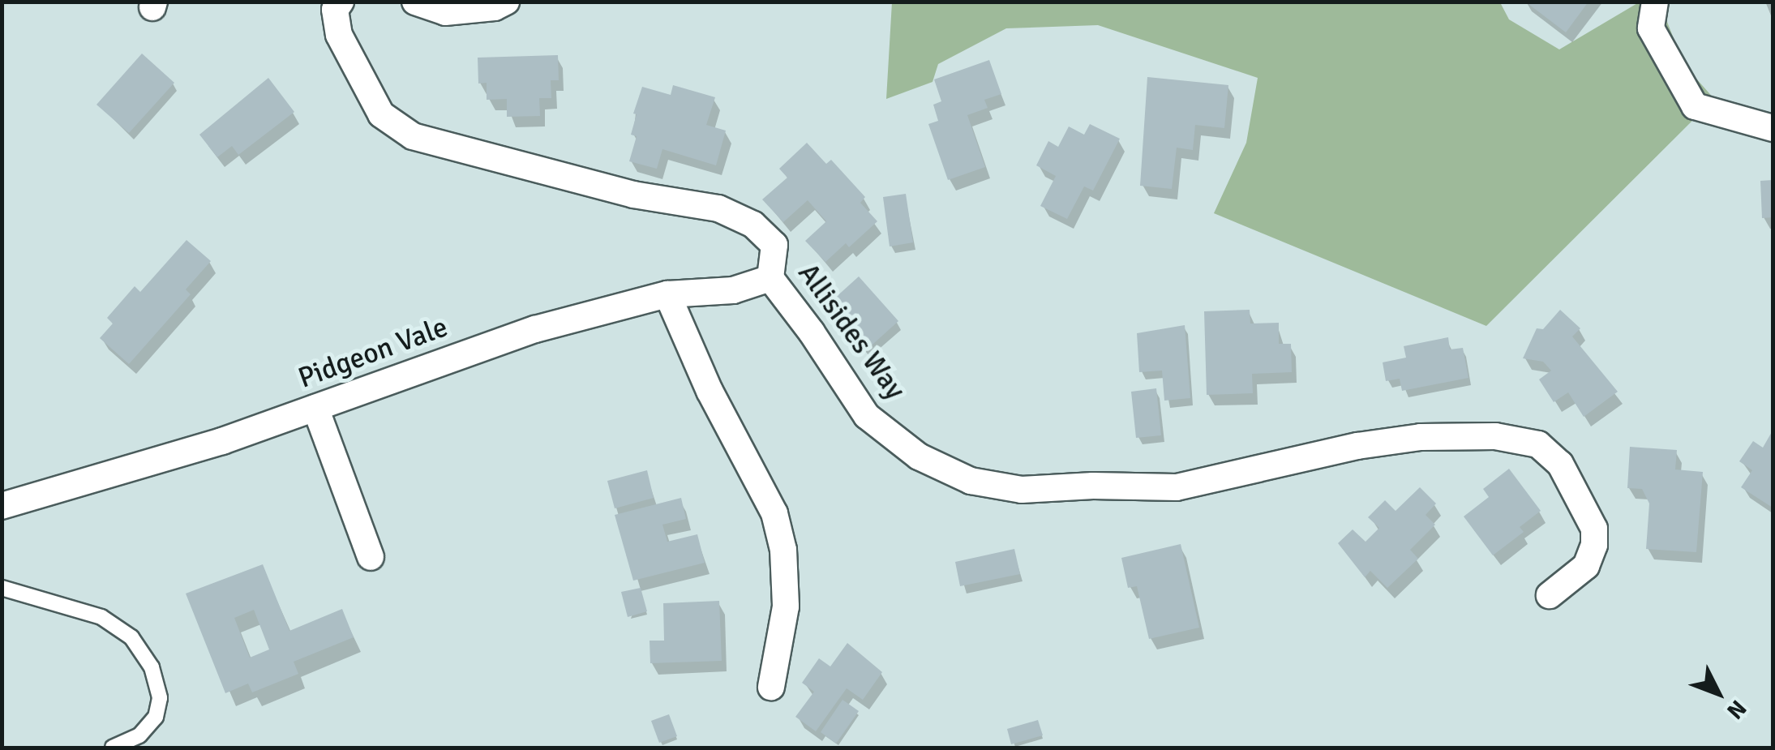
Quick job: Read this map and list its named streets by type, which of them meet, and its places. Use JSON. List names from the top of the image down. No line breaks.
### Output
{"streets":{"street":["Allisides Way","Pidgeon Vale"]},"crossings":[["Allisides Way","Pidgeon Vale"]],"north":"bottom right"}
